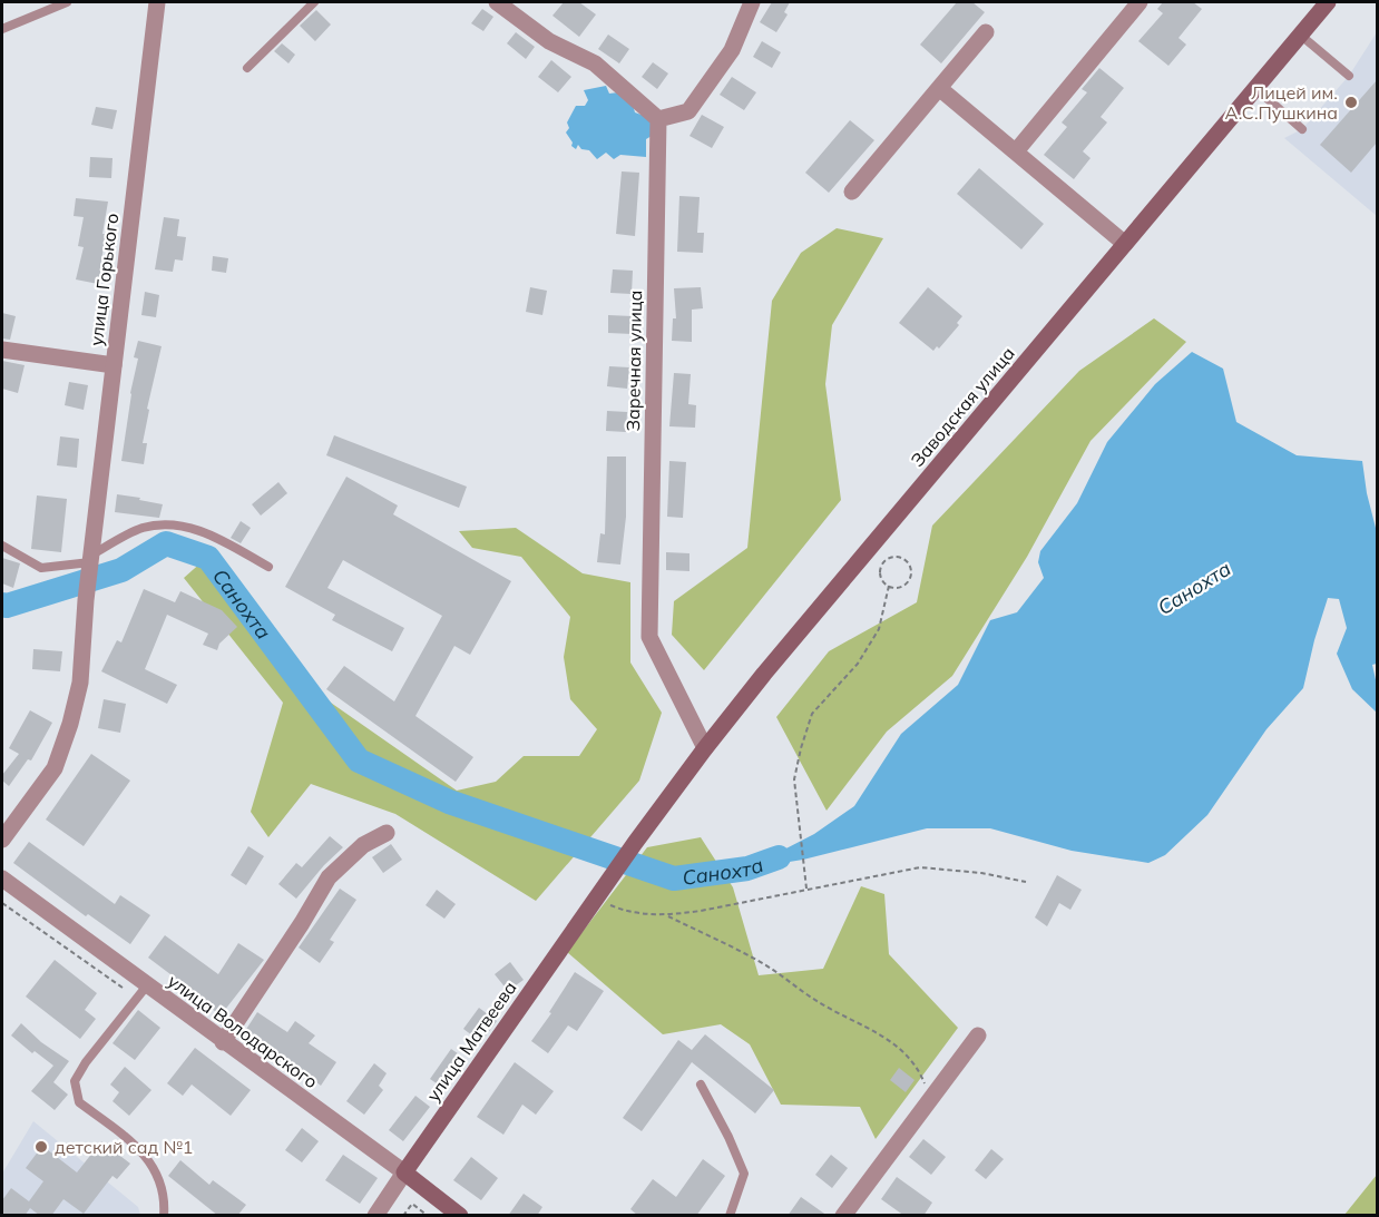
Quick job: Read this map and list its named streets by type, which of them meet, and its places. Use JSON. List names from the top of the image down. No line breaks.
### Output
{"streets":{"main road":["Заводская улица","улица Володарского","улица Матвеева"],"street":["улица Горького","Заречная улица"]},"crossings":[["Заречная улица","Заводская улица"],["Заводская улица","улица Матвеева"],["улица Володарского","улица Матвеева"]],"water":["Санохта"],"places":["Лицей им. А.С.Пушкина","детский сад №1"]}
